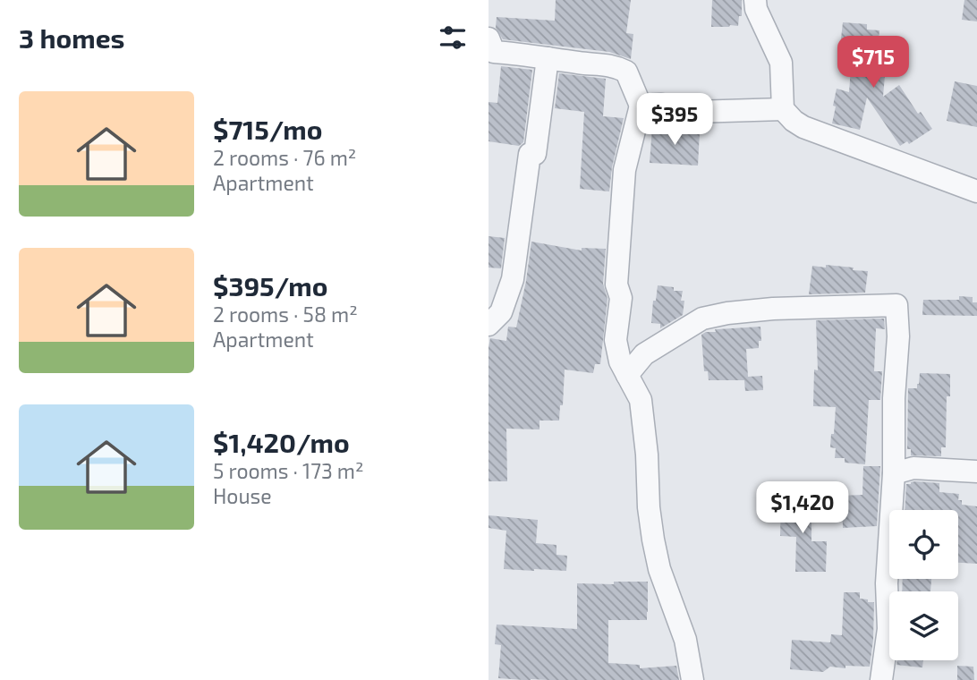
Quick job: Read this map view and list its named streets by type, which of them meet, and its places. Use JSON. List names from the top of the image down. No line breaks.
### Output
{"page":{"heading":"3 homes","price":["$715","$395","$1,420"],"list":[{"name":"$715/mo","note":"2 rooms · 76 m² · Apartment"},{"name":"$395/mo","note":"2 rooms · 58 m² · Apartment"},{"name":"$1,420/mo","note":"5 rooms · 173 m² · House"}]}}
